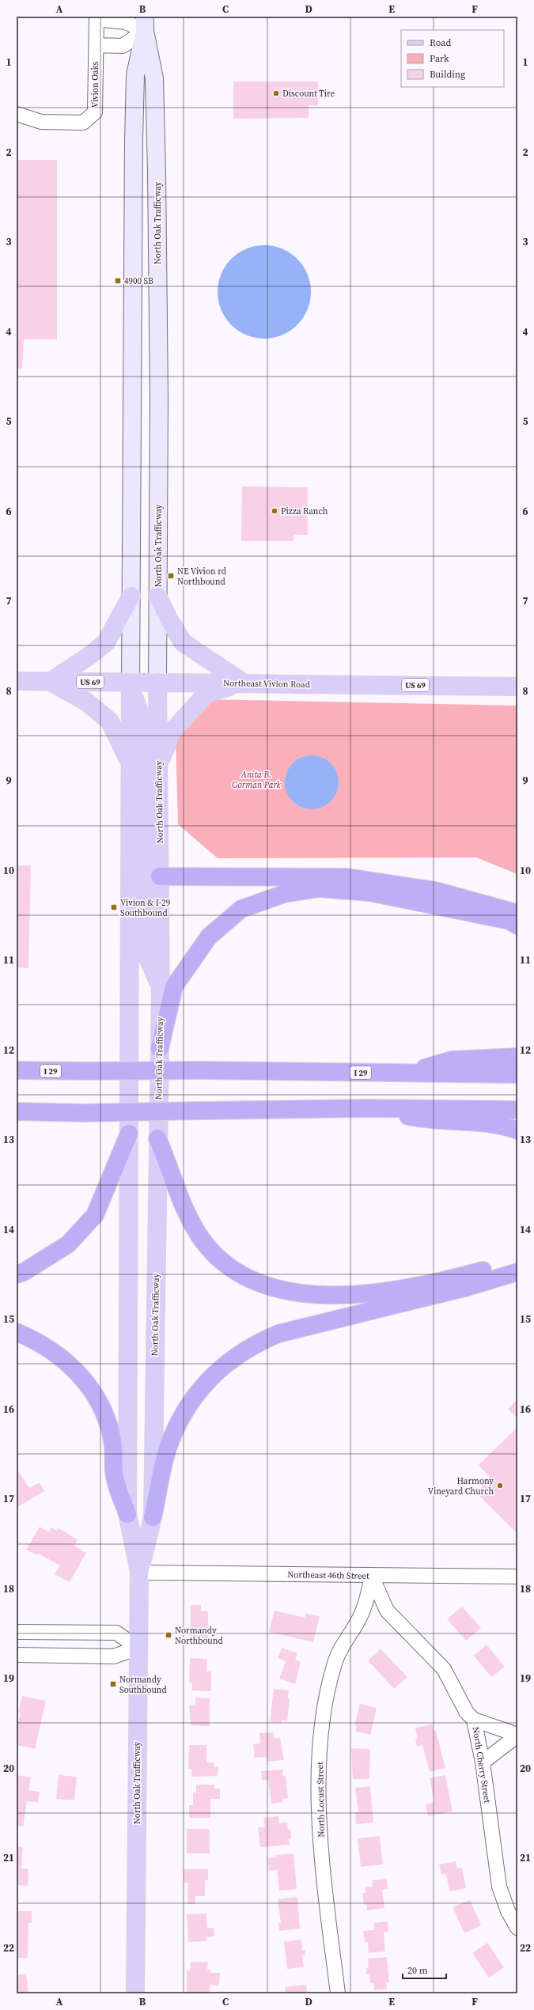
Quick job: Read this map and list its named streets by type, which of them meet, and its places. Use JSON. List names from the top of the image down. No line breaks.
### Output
{"streets":{"highway":["I 29"],"main road":["North Oak Trafficway","US 69","Northeast Vivion Road"],"street":["Vivion Oaks","Northeast 46th Street","North Cherry Street","North Locust Street"]},"crossings":[["North Oak Trafficway","Northeast Vivion Road"],["North Oak Trafficway","Northeast 46th Street"],["Northeast 46th Street","North Cherry Street"],["Northeast 46th Street","North Locust Street"],["North Cherry Street","North Locust Street"]],"parks":["Anita B. Gorman Park"],"places":{"other":["Discount Tire","Pizza Ranch","Harmony Vineyard Church"],"transit":["4900 SB","NE Vivion rd Northbound","Vivion & I-29 Southbound","Normandy Northbound","Normandy Southbound"]},"legend":["Road","Park","Building"],"scale_bar":"20 m","grid":{"columns":["A","B","C","D","E","F"],"rows":["1","2","3","4","5","6","7","8","9","10","11","12","13","14","15","16","17","18","19","20","21","22"]}}
